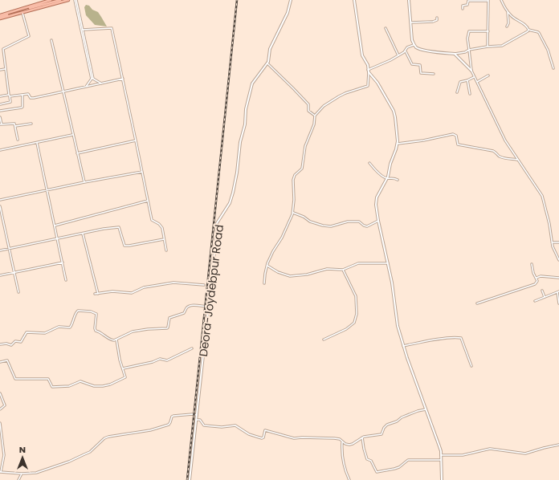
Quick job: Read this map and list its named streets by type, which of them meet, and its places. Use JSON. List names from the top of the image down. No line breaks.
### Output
{"streets":{"street":["Deora-Joydebpur Road"]},"north":"top"}
